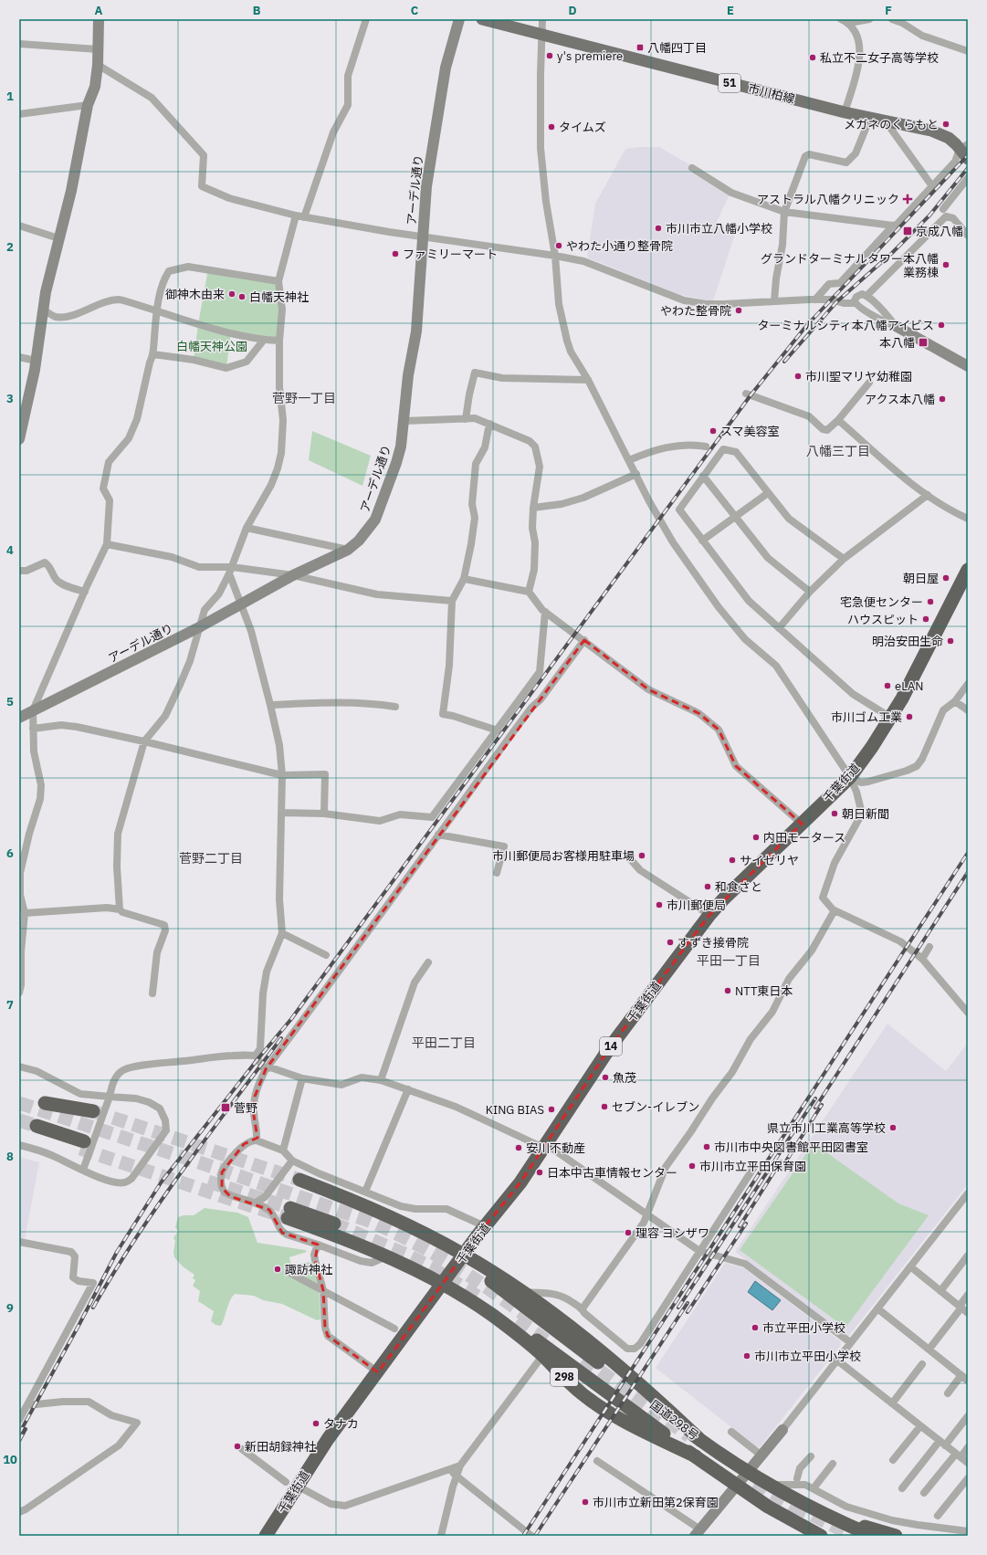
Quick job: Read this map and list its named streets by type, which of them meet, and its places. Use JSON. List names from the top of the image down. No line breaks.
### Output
{"streets":{"highway":["千葉街道","14","298","国道298号"],"main road":["51","市川柏線"],"street":["アーデル通り"]},"crossings":[["千葉街道","298"],["298","国道298号"]],"districts":["菅野一丁目","八幡三丁目","菅野二丁目","平田一丁目","平田二丁目"],"parks":["白幡天神公園"],"places":{"transit":["八幡四丁目","京成八幡","本八幡","菅野"],"other":["y's premiere","私立不二女子高等学校","メガネのくらもと","タイムズ","市川市立八幡小学校","やわた小通り整骨院","ファミリーマート","グランドターミナルタワー本八幡 業務棟","御神木由来","白幡天神社","やわた整骨院","ターミナルシティ本八幡アイビス","市川聖マリヤ幼稚園","アクス本八幡","スマ美容室","朝日屋","宅急便センター","ハウスピット","明治安田生命","eLAN","市川ゴム工業","朝日新聞","内田モータース","市川郵便局お客様用駐車場","サイゼリヤ","和食さと","市川郵便局","すずき接骨院","NTT東日本","魚茂","セブン-イレブン","KING BIAS","県立市川工業高等学校","市川市中央図書館平田図書室","安川不動産","市川市立平田保育園","日本中古車情報センター","理容 ヨシザワ","諏訪神社","市立平田小学校","市川市立平田小学校","タナカ","新田胡録神社","市川市立新田第2保育園"],"health":["アストラル八幡クリニック"]},"grid":{"columns":["A","B","C","D","E","F"],"rows":["1","2","3","4","5","6","7","8","9","10"]}}
